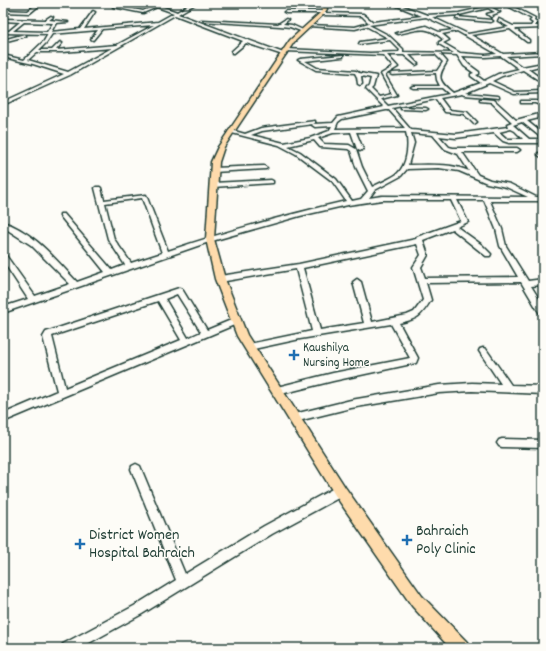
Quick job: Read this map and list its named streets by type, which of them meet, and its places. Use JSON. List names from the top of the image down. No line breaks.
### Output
{"places":{"health":["Kaushilya Nursing Home","Bahraich Poly Clinic","District Women Hospital Bahraich"]}}
